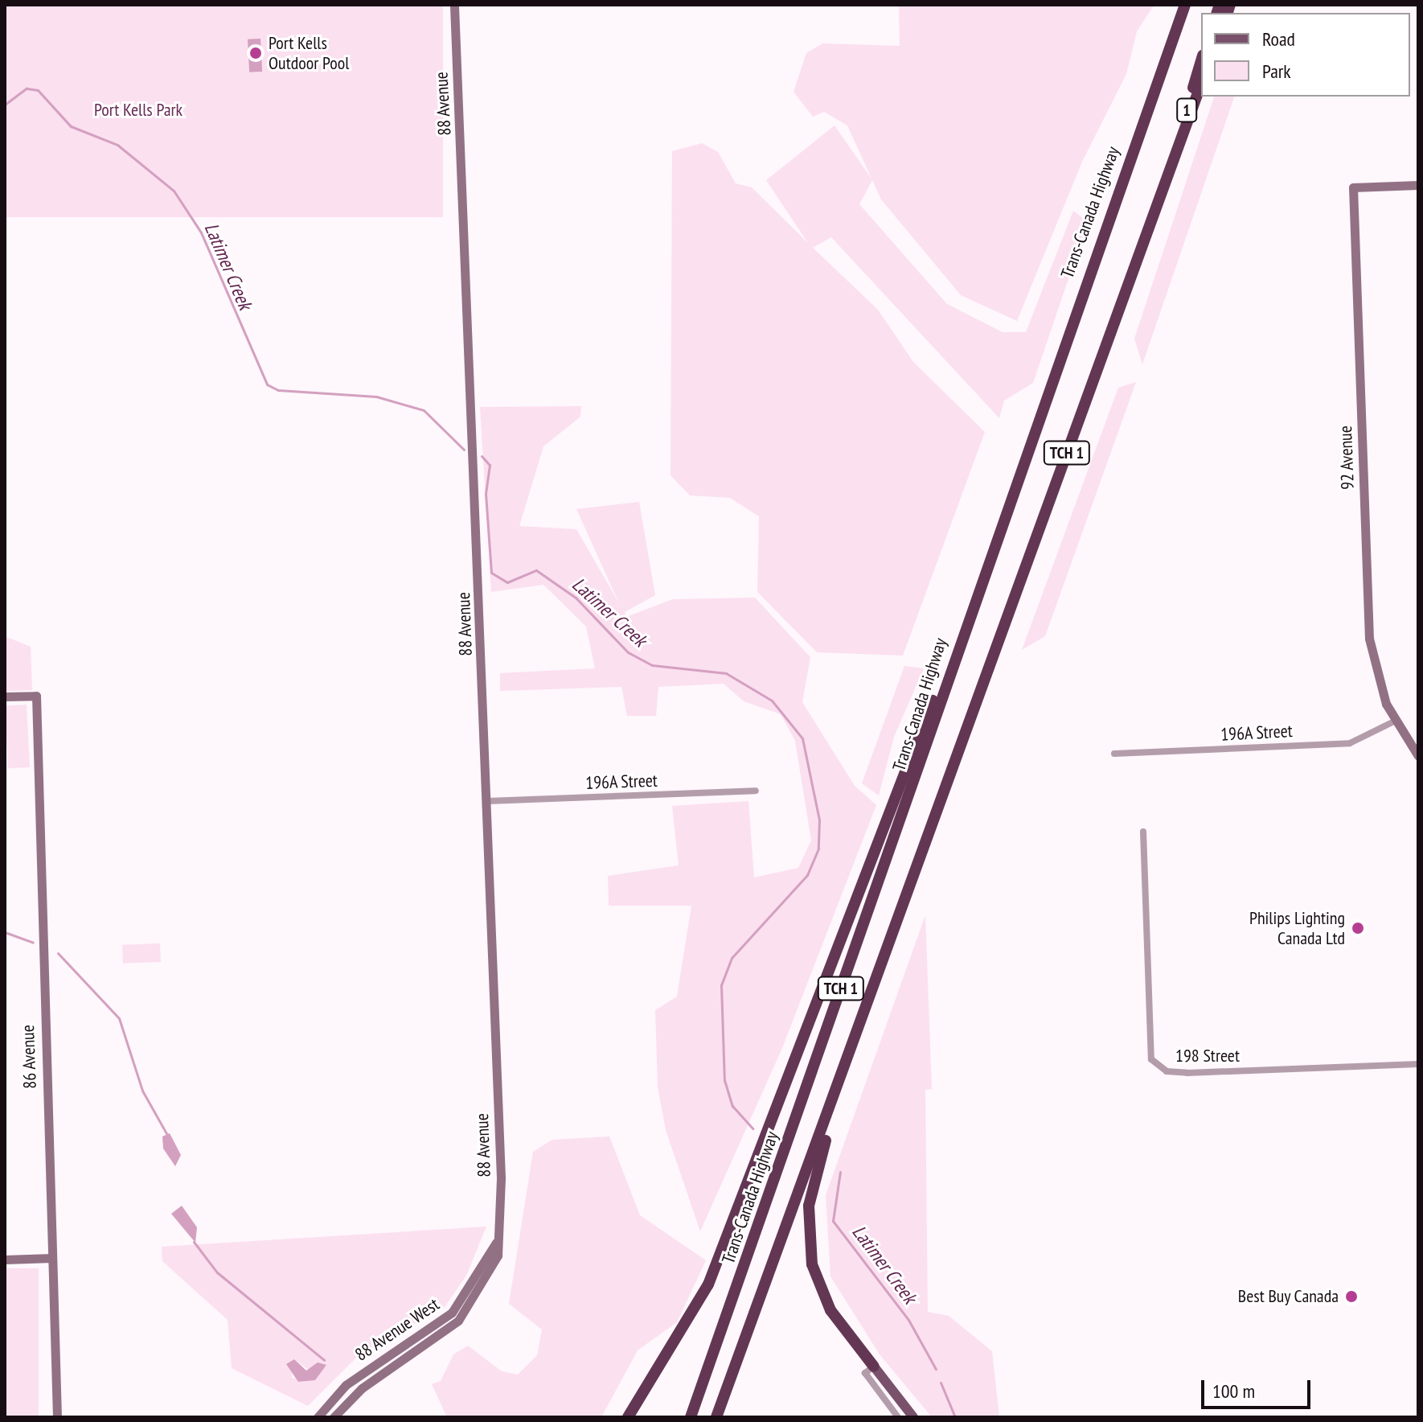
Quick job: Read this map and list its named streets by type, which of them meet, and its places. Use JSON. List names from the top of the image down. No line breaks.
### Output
{"streets":{"highway":["1","Trans-Canada Highway","TCH 1"],"main road":["88 Avenue","92 Avenue","86 Avenue","88 Avenue West"],"street":["196A Street","198 Street"]},"crossings":[["88 Avenue","196A Street"],["88 Avenue","88 Avenue West"],["1","TCH 1"],["92 Avenue","196A Street"]],"water":["Latimer Creek"],"parks":["Port Kells Park"],"places":["Port Kells Outdoor Pool","Philips Lighting Canada Ltd","Best Buy Canada"],"legend":["Road","Park"],"scale_bar":"100 m"}
